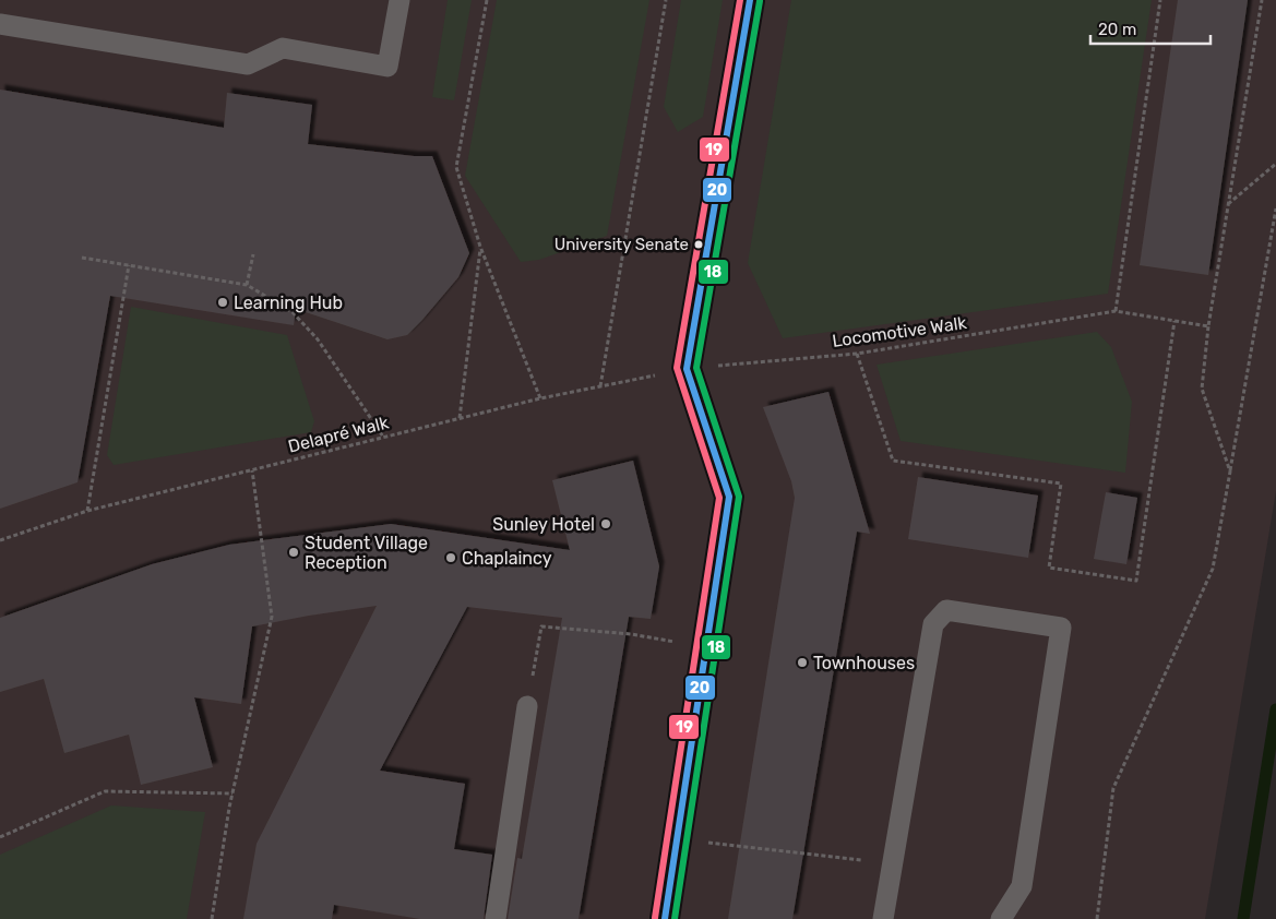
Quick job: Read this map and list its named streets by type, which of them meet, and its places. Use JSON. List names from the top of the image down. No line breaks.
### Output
{"streets":{"path":["Locomotive Walk","Delapré Walk"]},"crossings":[["Locomotive Walk","Delapré Walk"]],"places":["University Senate","Learning Hub","Sunley Hotel","Student Village Reception","Chaplaincy","Townhouses"],"lines":["transit line 20","transit line 19","transit line 18"],"scale_bar":"20 m"}
